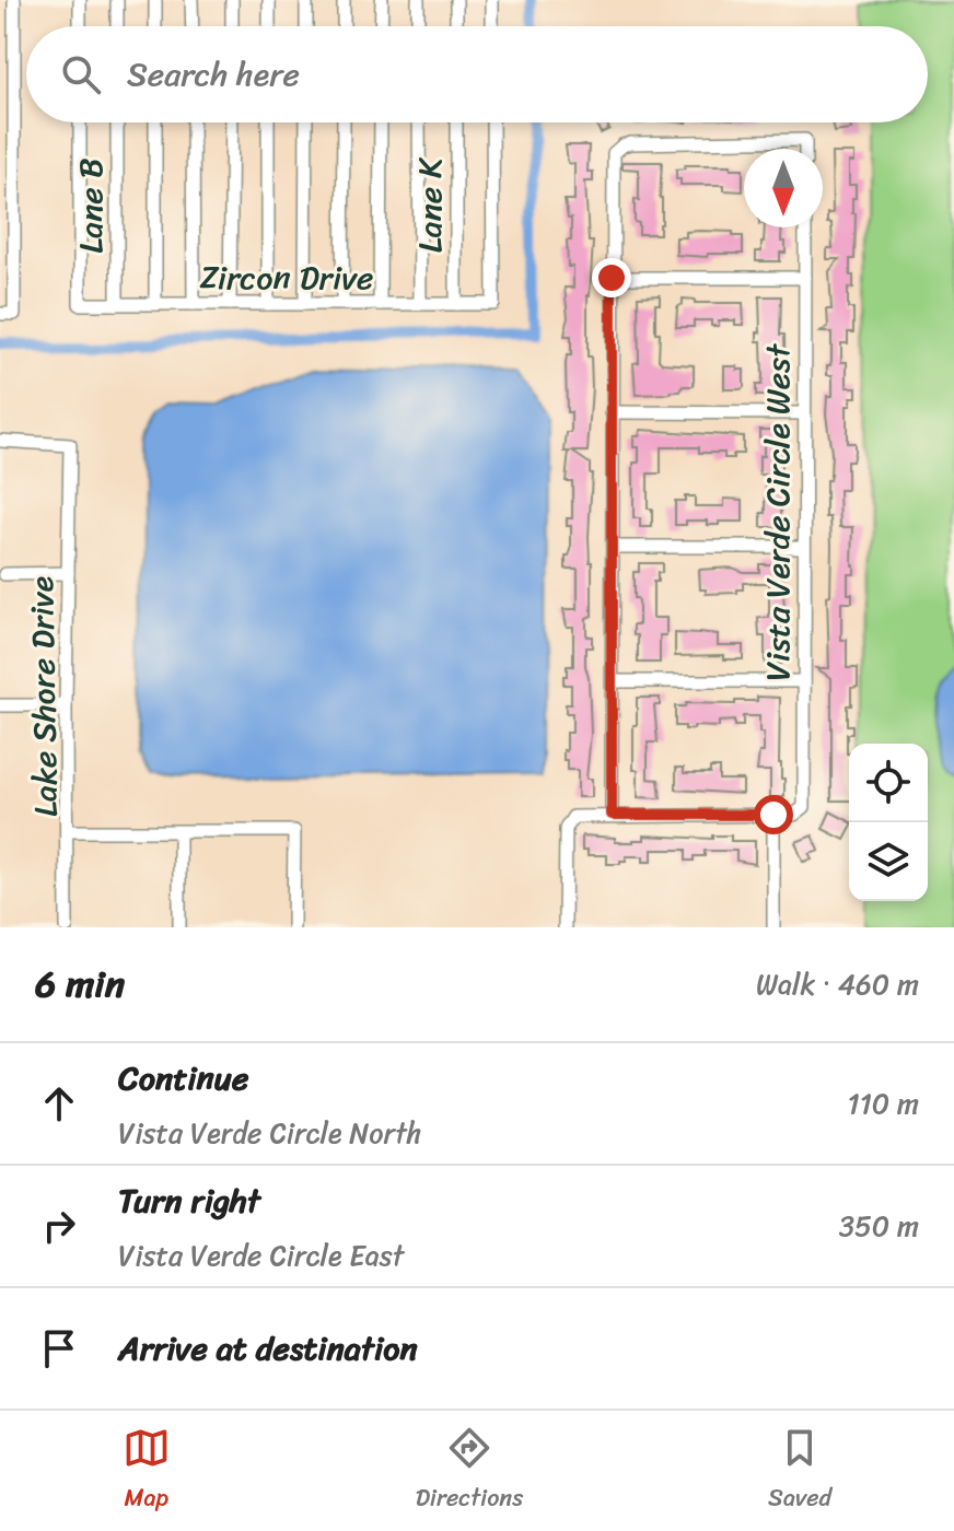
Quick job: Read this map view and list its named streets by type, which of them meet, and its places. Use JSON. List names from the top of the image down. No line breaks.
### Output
{"streets":{"street":["Lane B","Lane K","Zircon Drive","Vista Verde Circle West","Lake Shore Drive"]},"crossings":[["Lane B","Zircon Drive"],["Lane K","Zircon Drive"]],"north":"bottom","page":{"search":"Search here","heading":["6 min","Walk · 460 m"],"list":[["Continue","Vista Verde Circle North","110 m"],["Turn right","Vista Verde Circle East","350 m"],"Arrive at destination"],"nav":["Map","Directions","Saved"]}}
